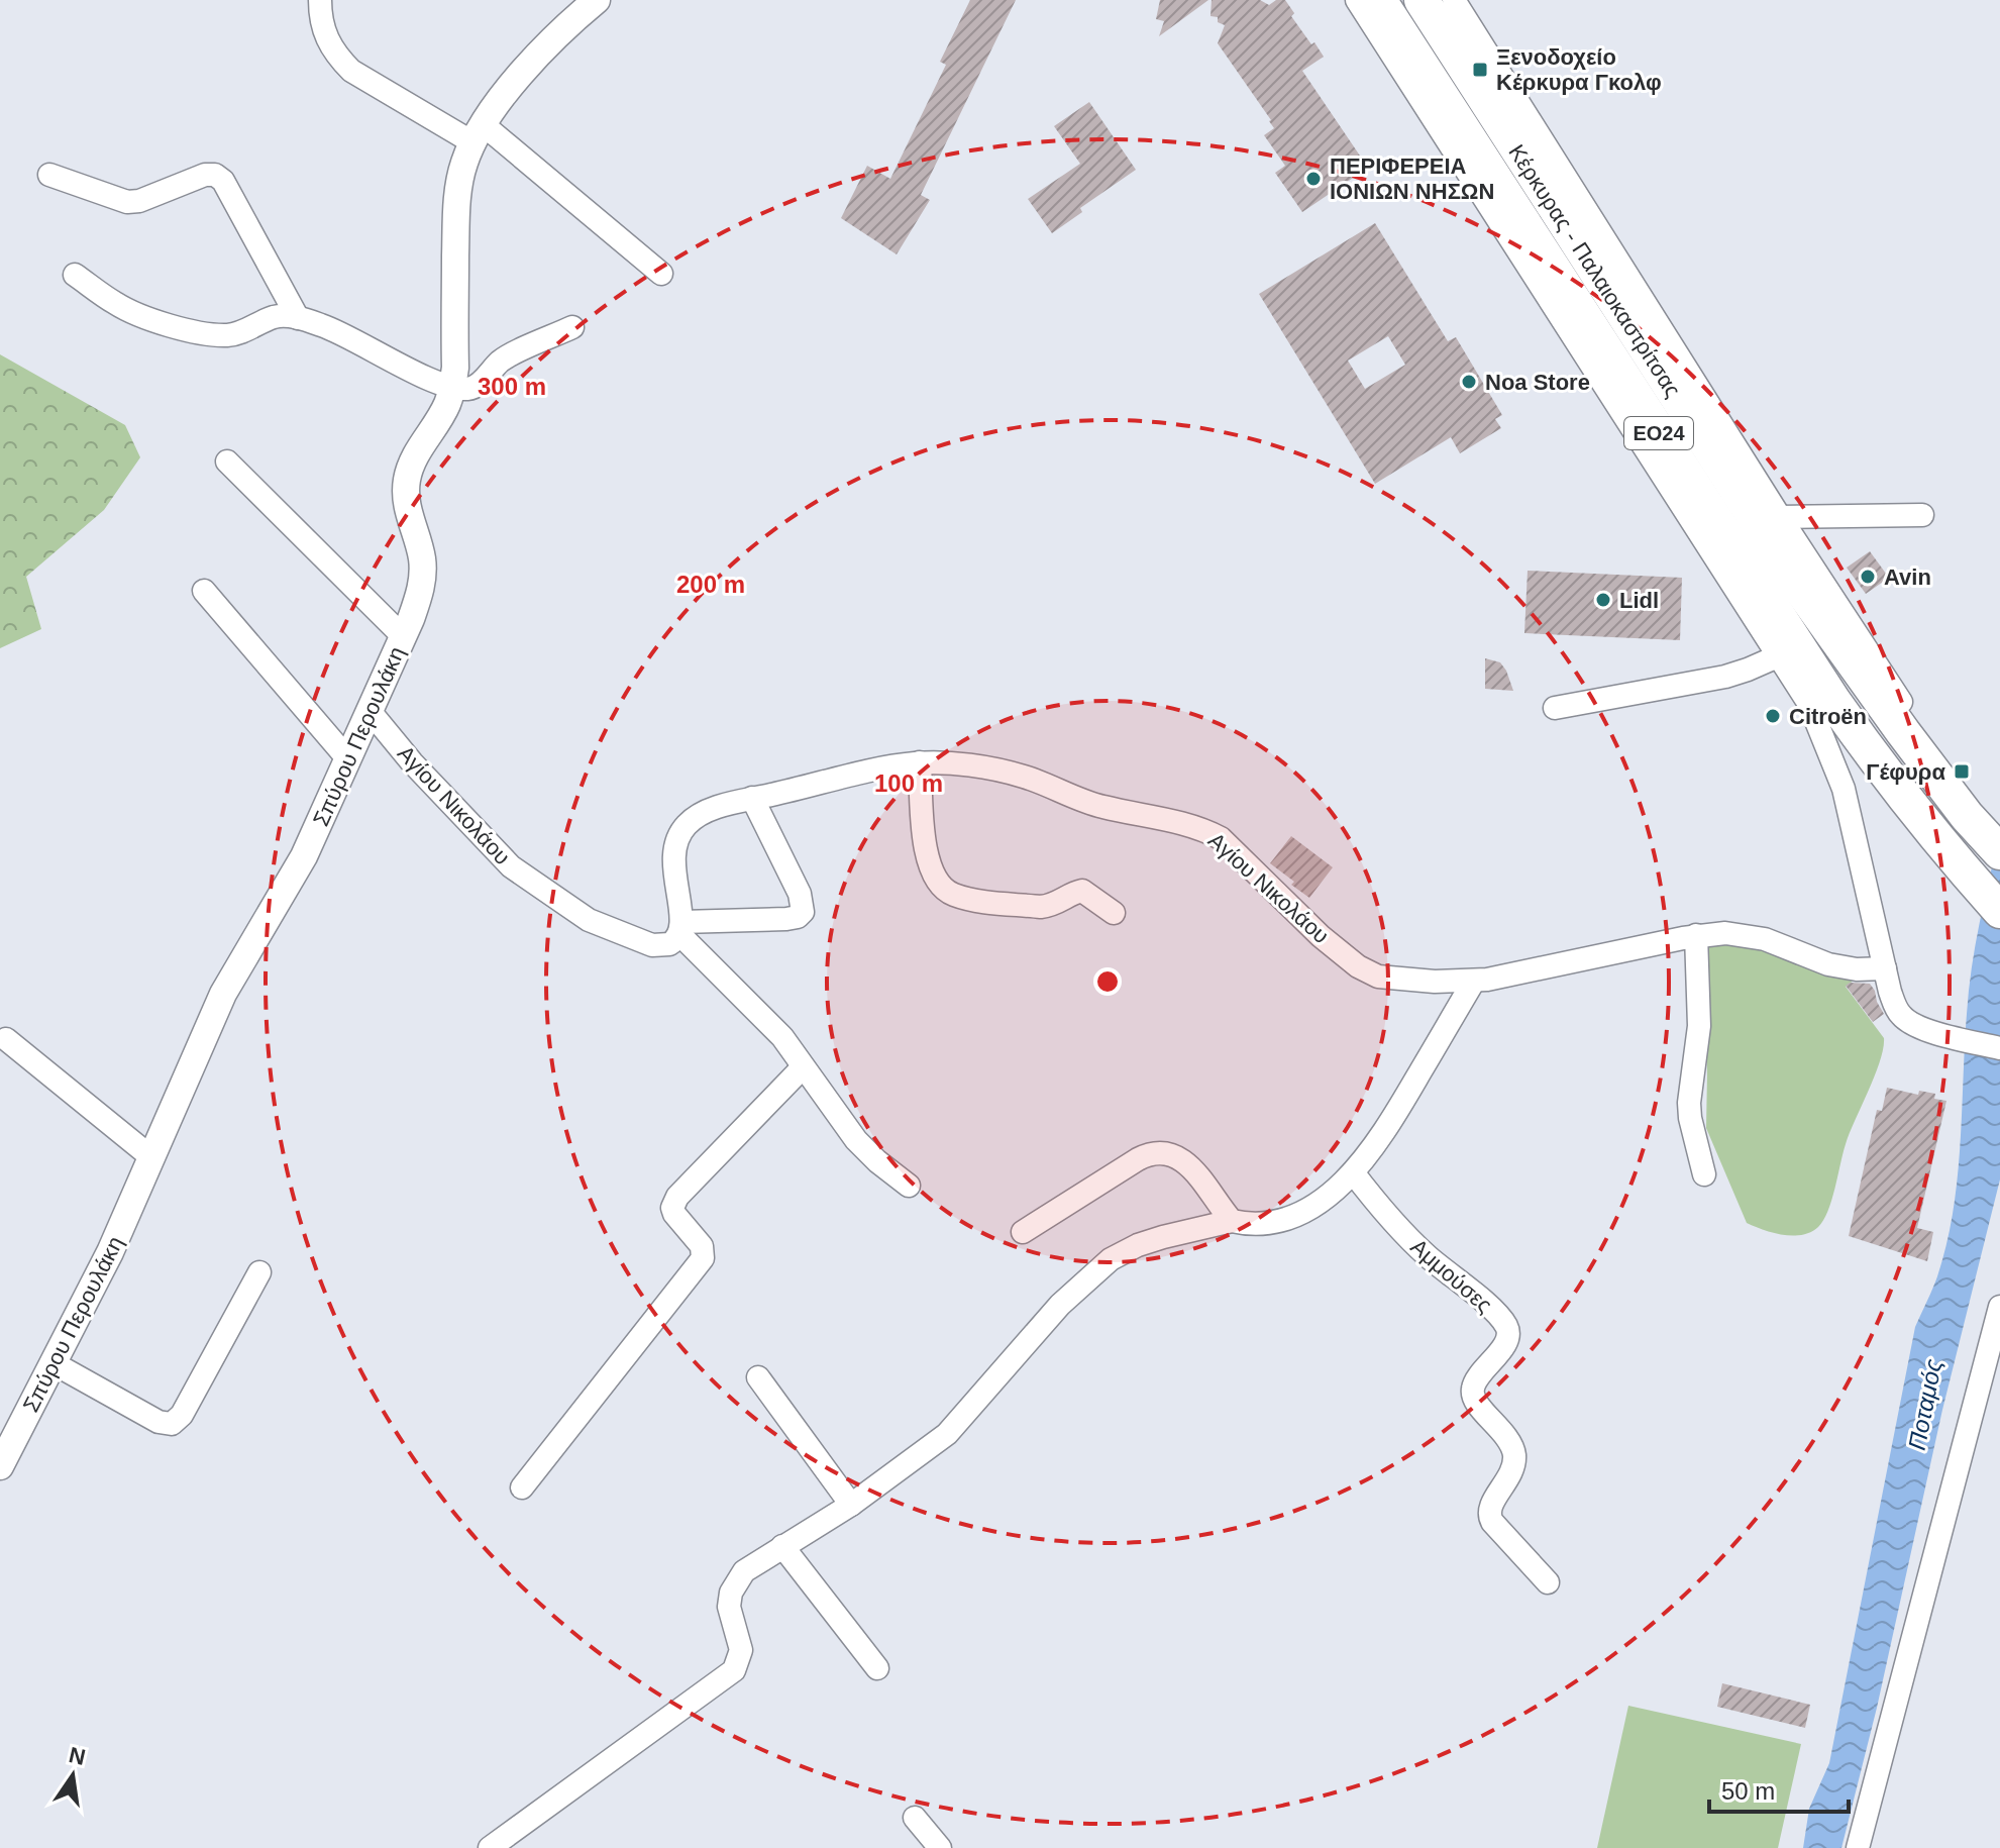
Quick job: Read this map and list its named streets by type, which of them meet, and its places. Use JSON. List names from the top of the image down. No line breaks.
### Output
{"streets":{"main road":["Κέρκυρας - Παλαιοκαστρίτσας","ΕΟ24"],"street":["Σπύρου Περουλάκη","Αγίου Νικολάου","Αμμούσες"]},"crossings":[["Σπύρου Περουλάκη","Αγίου Νικολάου"]],"water":["Ποταμός"],"places":{"transit":["Ξενοδοχείο Κέρκυρα Γκολφ","Γέφυρα"],"other":["ΠΕΡΙΦΕΡΕΙΑ ΙΟΝΙΩΝ ΝΗΣΩΝ","Noa Store","Avin","Lidl","Citroën"]},"scale_bar":"50 m","north":"top","rings":["300 m","200 m","100 m"]}
